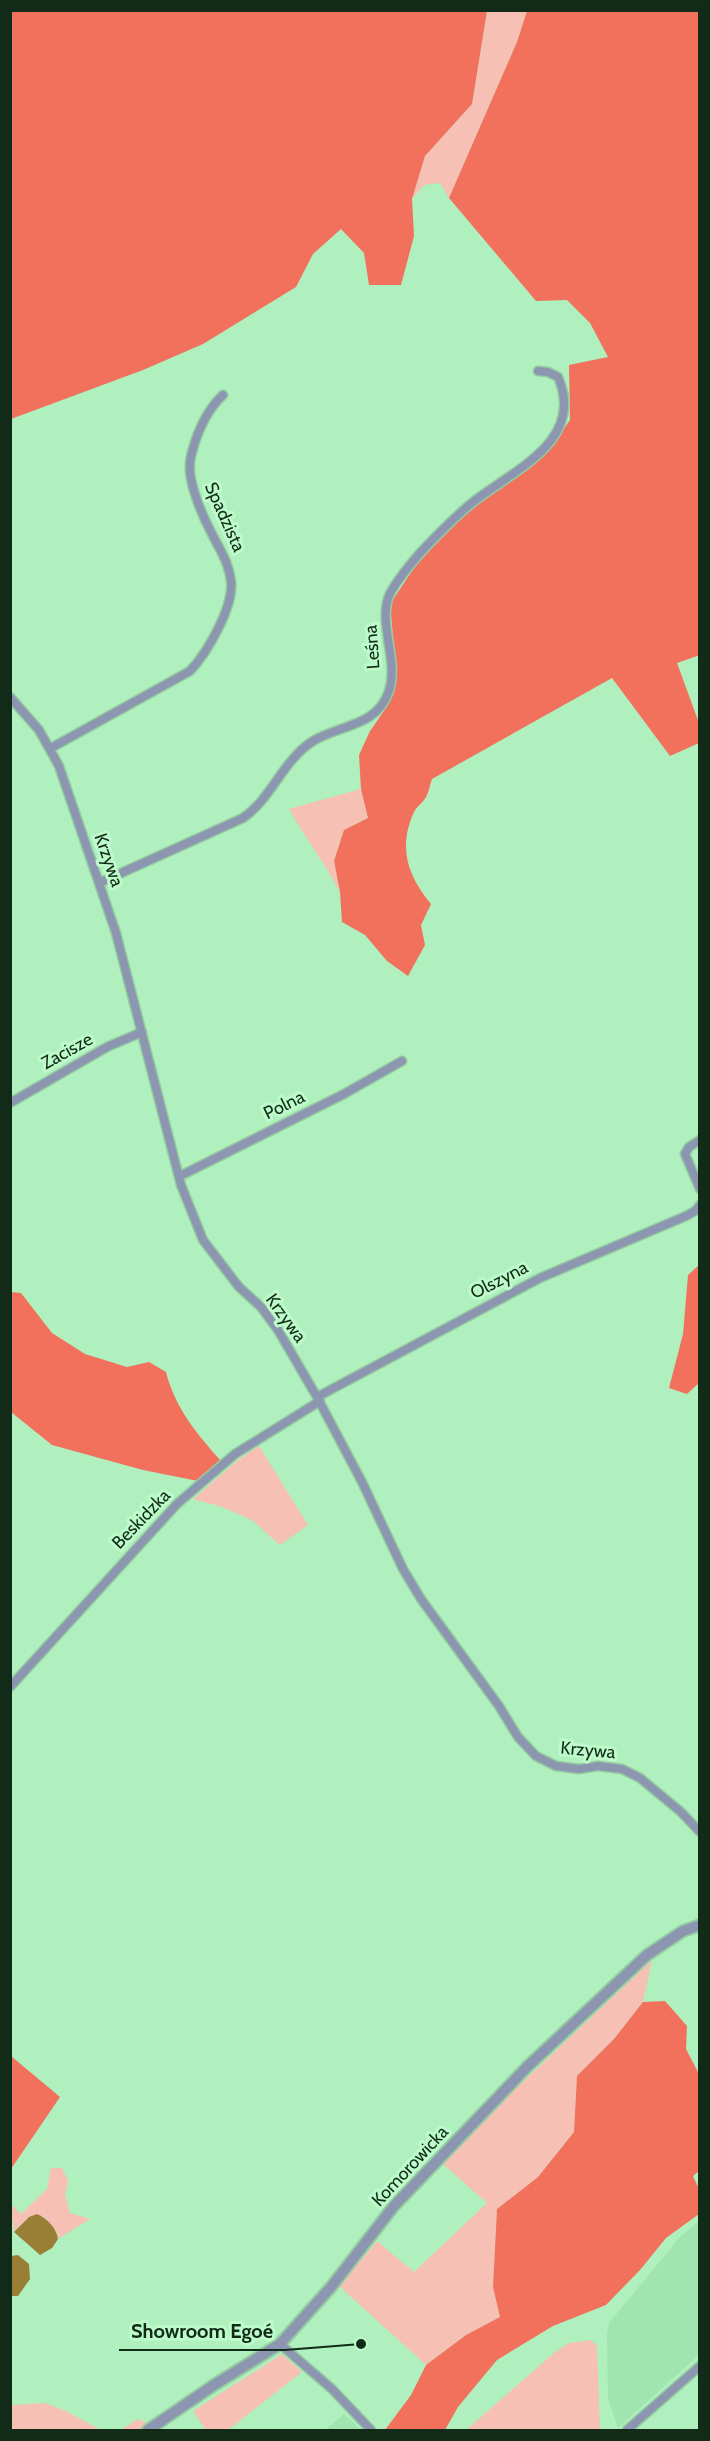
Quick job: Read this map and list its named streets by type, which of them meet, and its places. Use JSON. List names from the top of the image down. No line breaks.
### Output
{"streets":{"street":["Spadzista","Leśna","Krzywa","Zacisze","Polna","Olszyna","Beskidzka","Komorowicka"]},"crossings":[["Spadzista","Krzywa"],["Leśna","Krzywa"],["Krzywa","Zacisze"],["Krzywa","Polna"],["Krzywa","Olszyna"],["Krzywa","Beskidzka"],["Olszyna","Beskidzka"]],"places":["Showroom Egoé"]}
